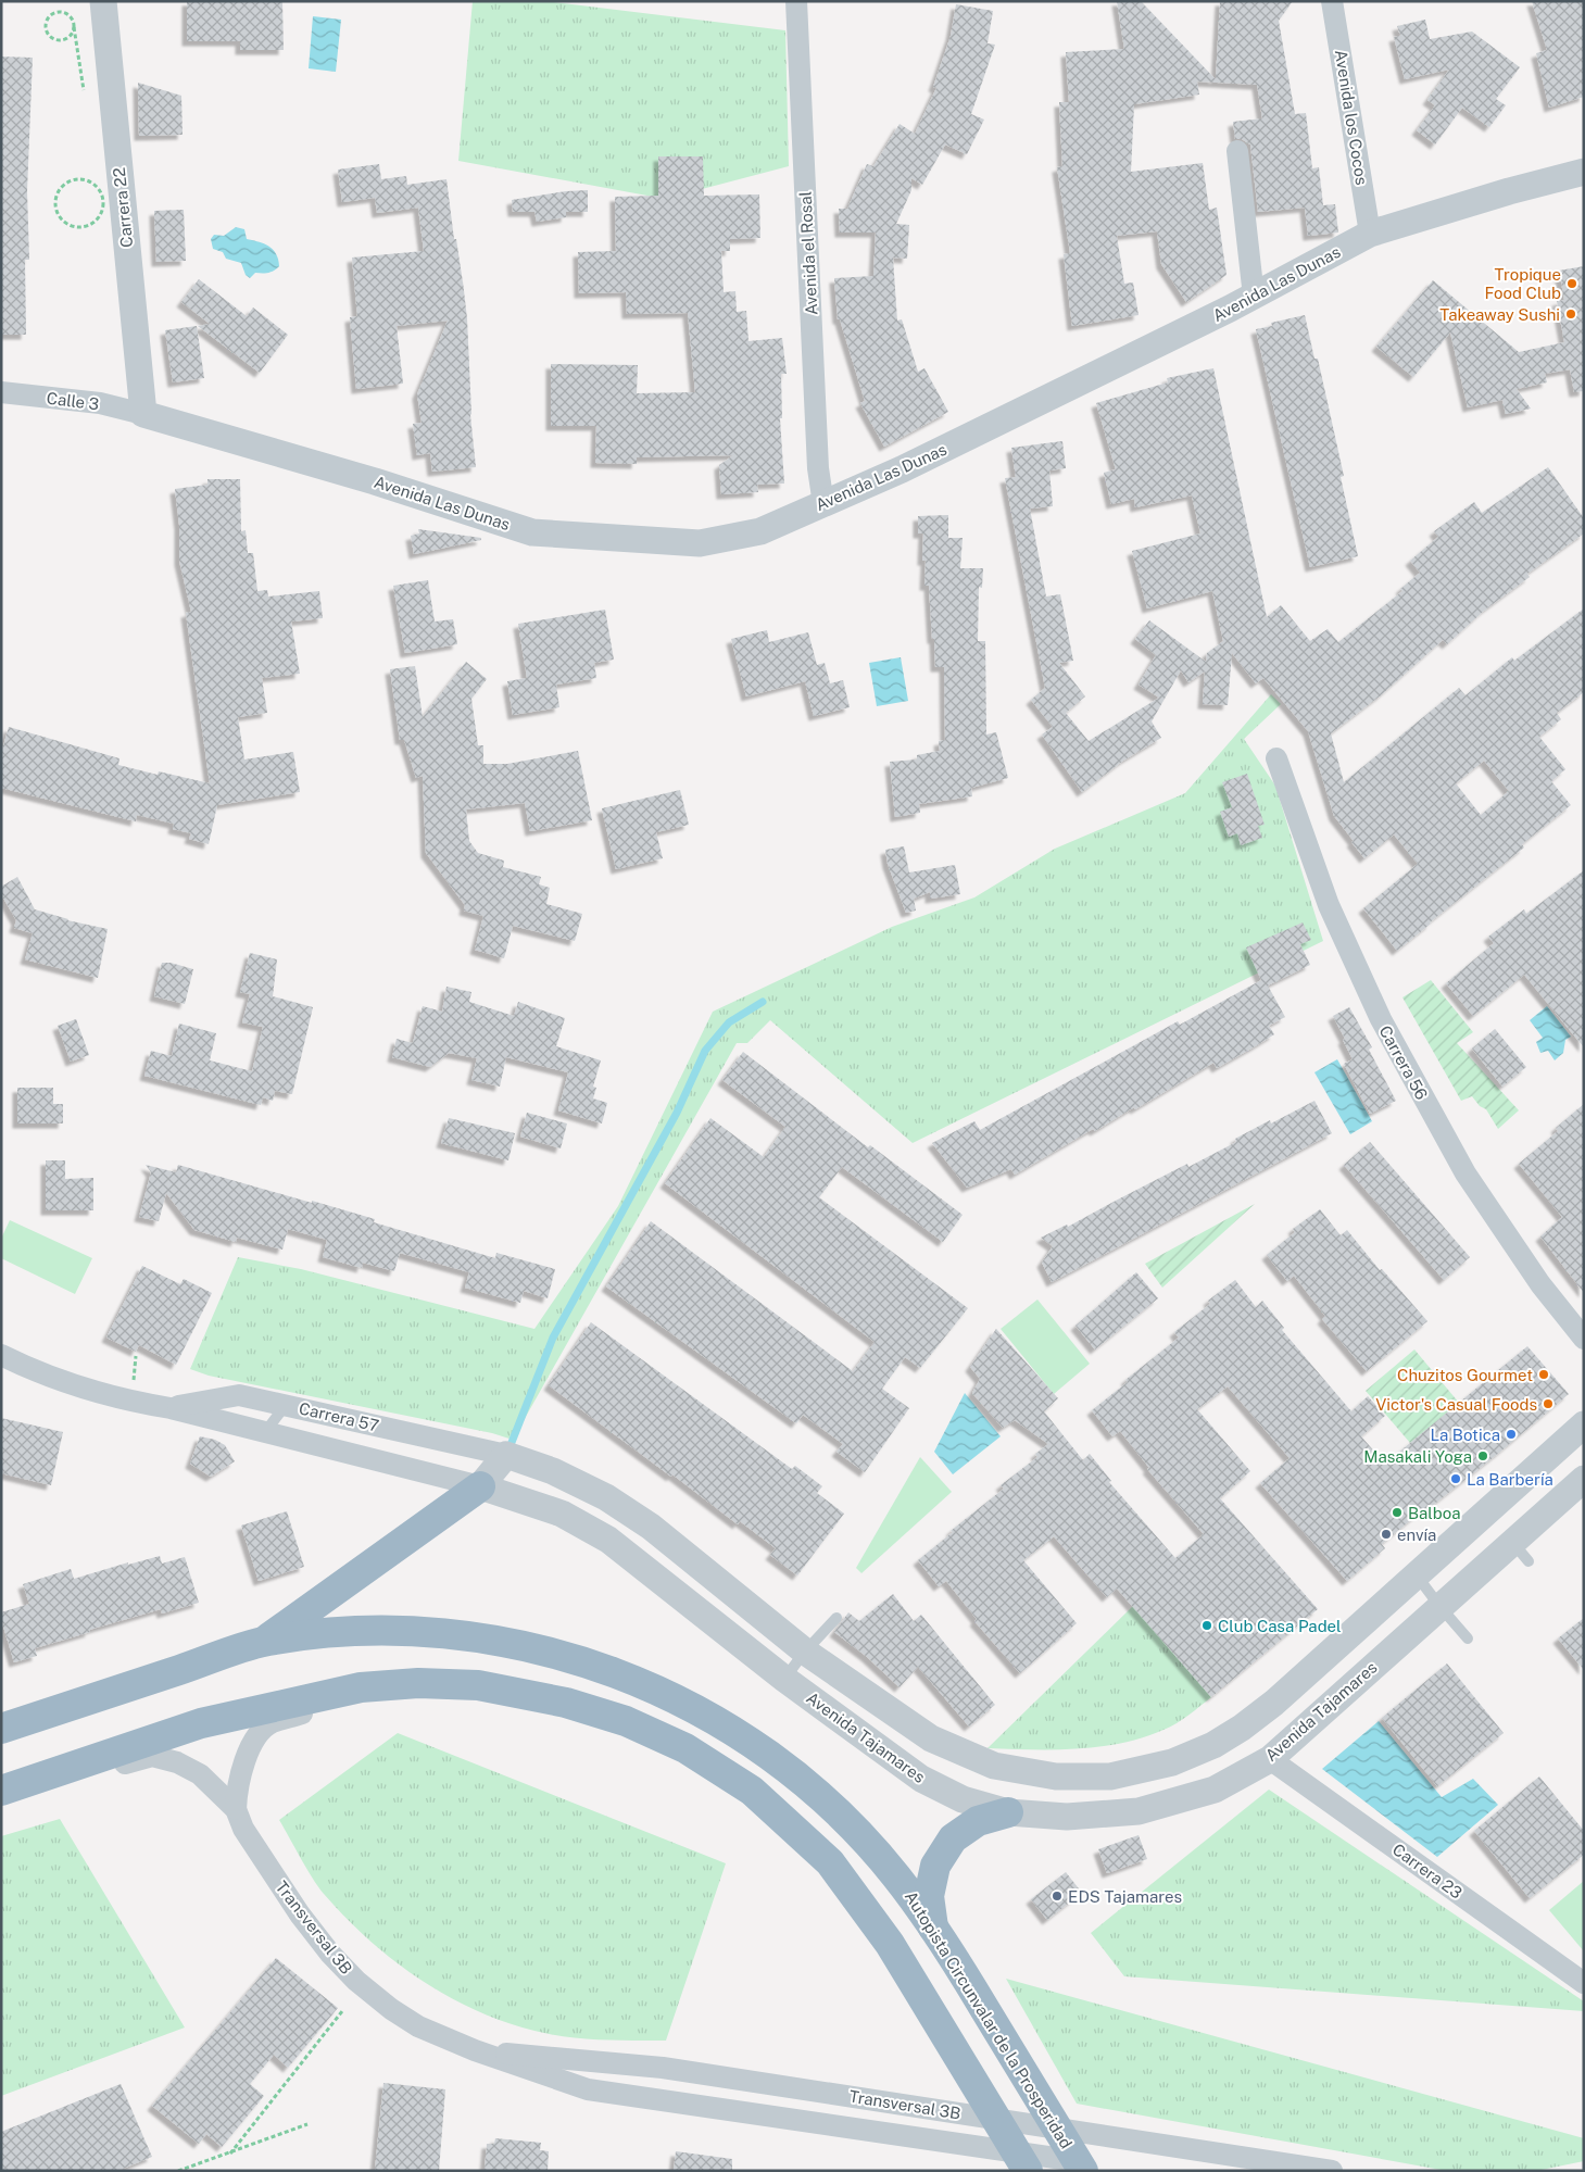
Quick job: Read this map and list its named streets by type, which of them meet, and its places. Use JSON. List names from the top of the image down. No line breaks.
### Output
{"streets":{"highway":["Autopista Circunvalar de la Prosperidad"],"street":["Avenida los Cocos","Carrera 22","Avenida el Rosal","Avenida Las Dunas","Calle 3","Carrera 56","Carrera 57","Avenida Tajamares","Carrera 23","Transversal 3B"]},"crossings":[["Avenida los Cocos","Avenida Las Dunas"],["Carrera 22","Avenida Las Dunas"],["Carrera 22","Calle 3"],["Avenida el Rosal","Avenida Las Dunas"],["Avenida Las Dunas","Calle 3"],["Carrera 57","Avenida Tajamares"],["Avenida Tajamares","Carrera 23"],["Transversal 3B","Autopista Circunvalar de la Prosperidad"]],"places":["Tropique Food Club","Takeaway Sushi","Chuzitos Gourmet","Victor's Casual Foods","La Botica","Masakali Yoga","La Barbería","Balboa","envía","Club Casa Padel","EDS Tajamares"]}
